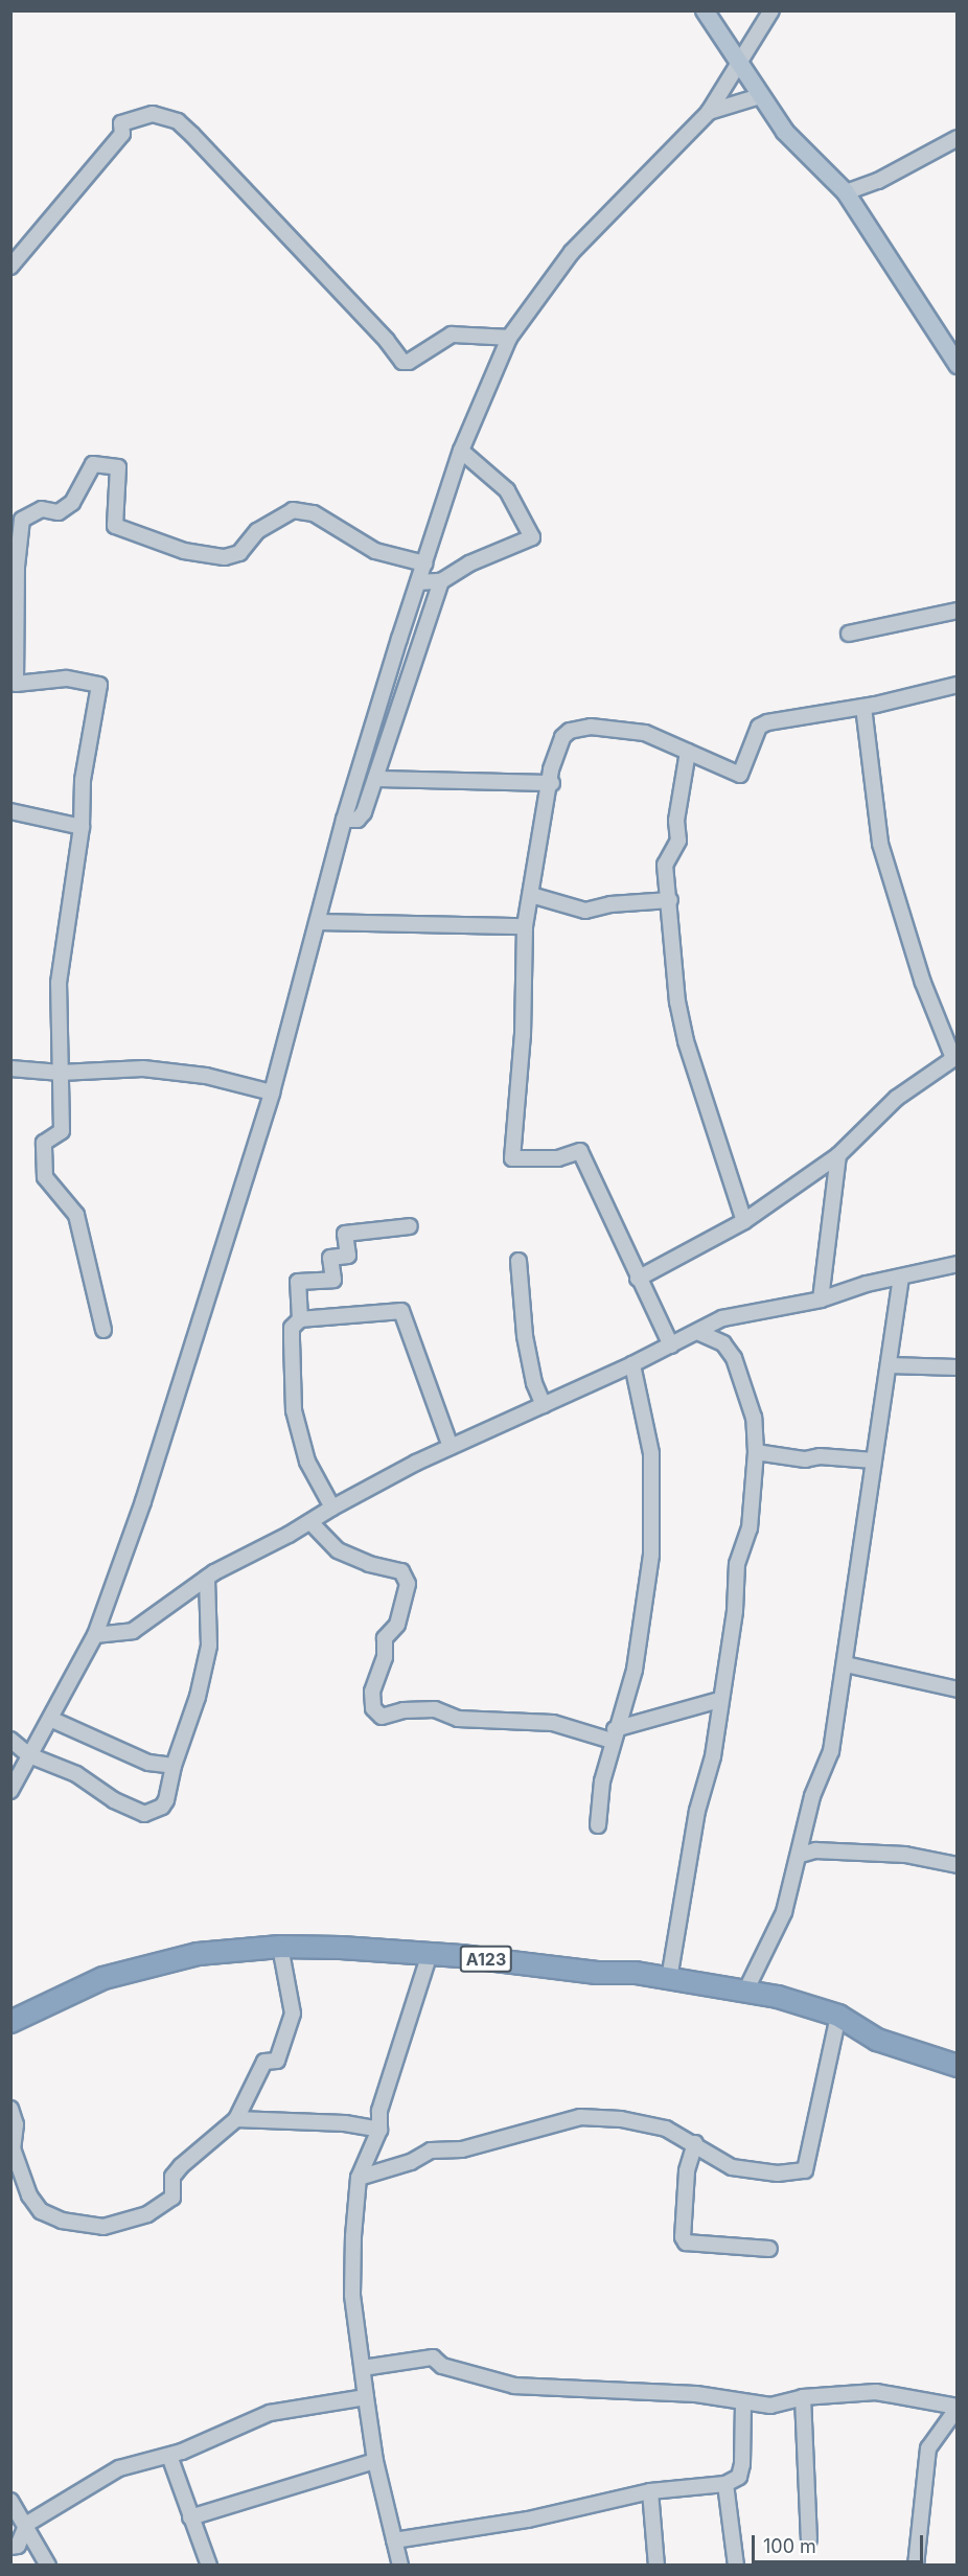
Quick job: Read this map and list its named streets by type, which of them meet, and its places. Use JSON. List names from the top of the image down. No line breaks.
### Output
{"streets":{"highway":["A123"]},"scale_bar":"100 m"}
